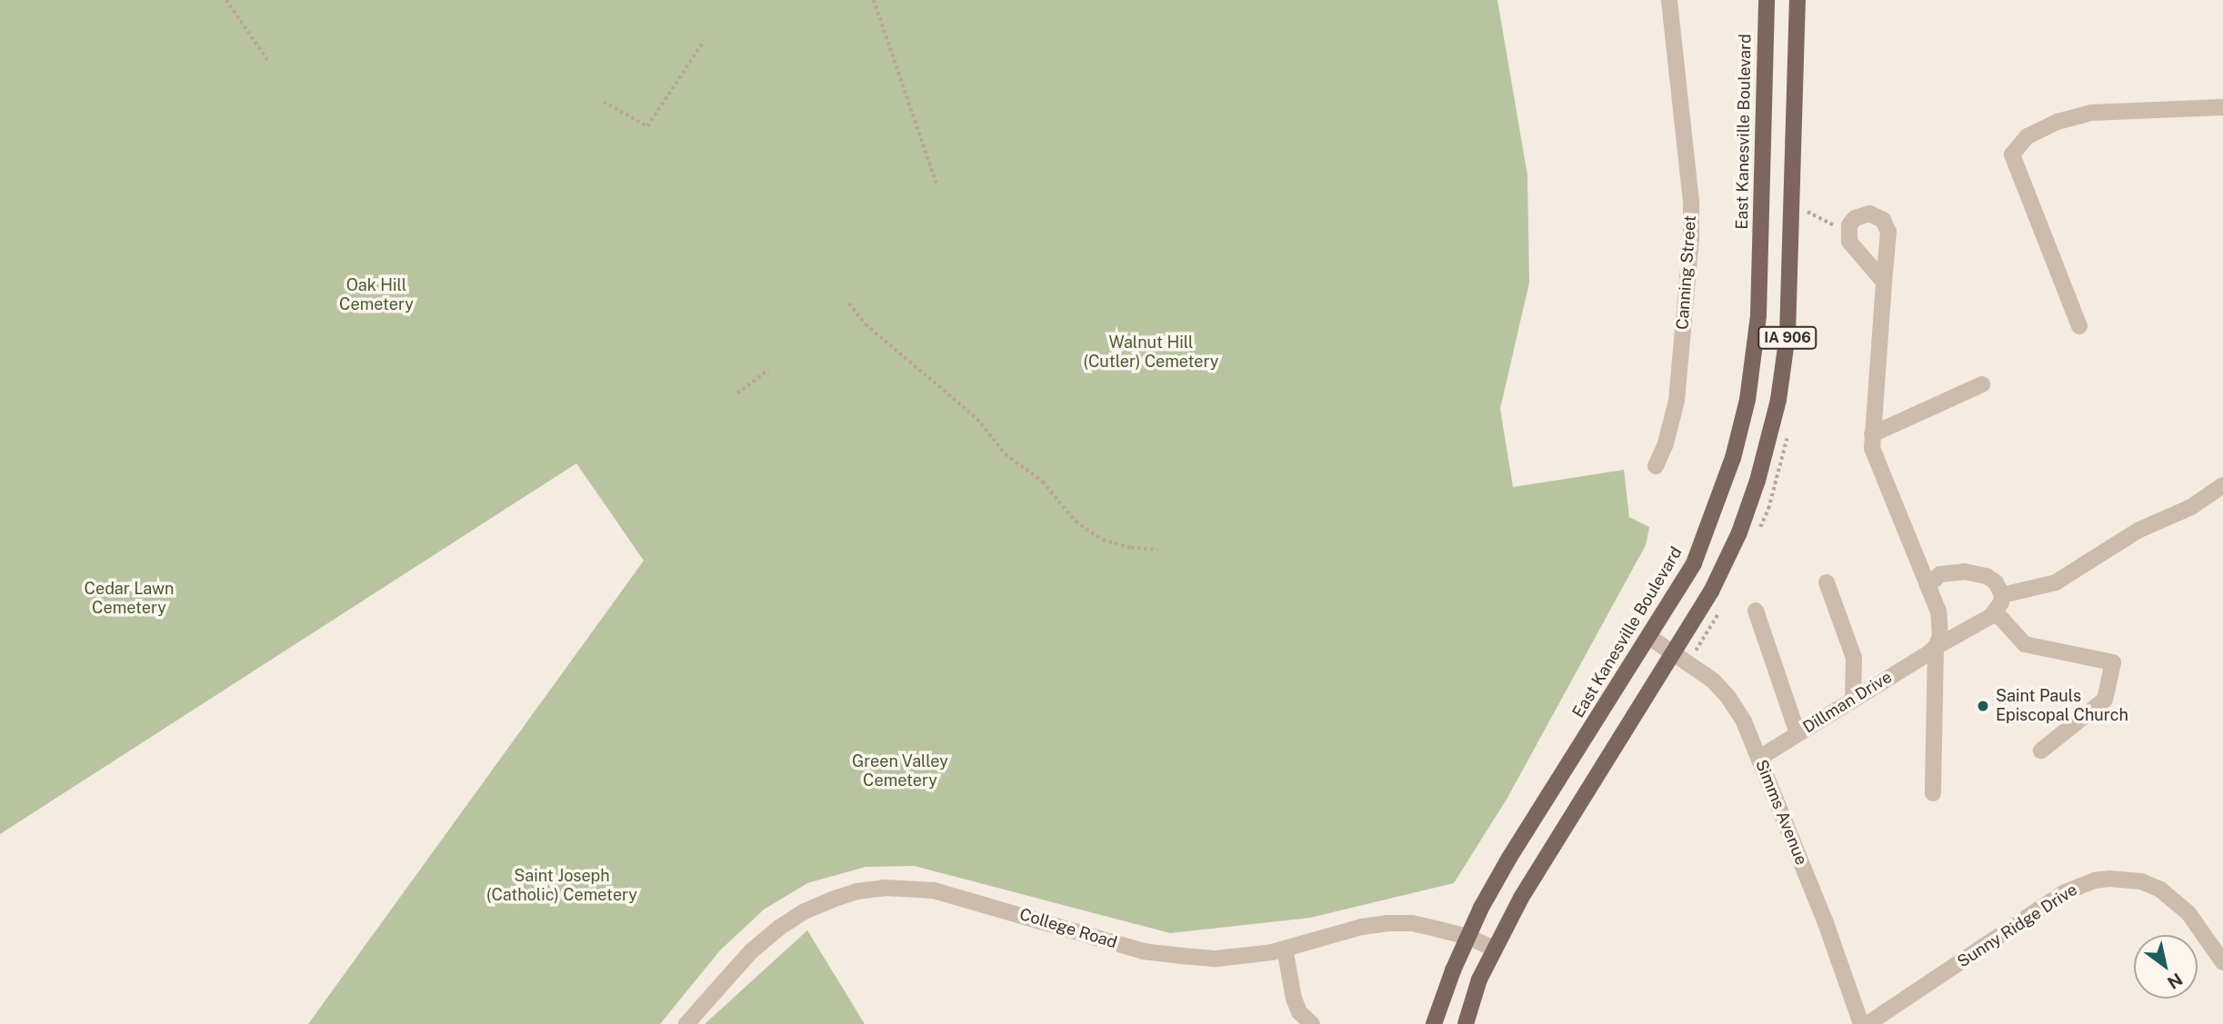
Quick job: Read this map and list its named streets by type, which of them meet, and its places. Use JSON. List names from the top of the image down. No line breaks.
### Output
{"streets":{"main road":["East Kanesville Boulevard","IA 906"],"street":["Canning Street","Dillman Drive","Simms Avenue","Sunny Ridge Drive","College Road"]},"crossings":[["East Kanesville Boulevard","Simms Avenue"],["East Kanesville Boulevard","College Road"],["IA 906","Simms Avenue"],["IA 906","College Road"],["Dillman Drive","Simms Avenue"]],"parks":["Oak Hill Cemetery","Walnut Hill (Cutler) Cemetery","Cedar Lawn Cemetery","Green Valley Cemetery","Saint Joseph (Catholic) Cemetery"],"places":["Saint Pauls Episcopal Church"],"north":"bottom right"}
